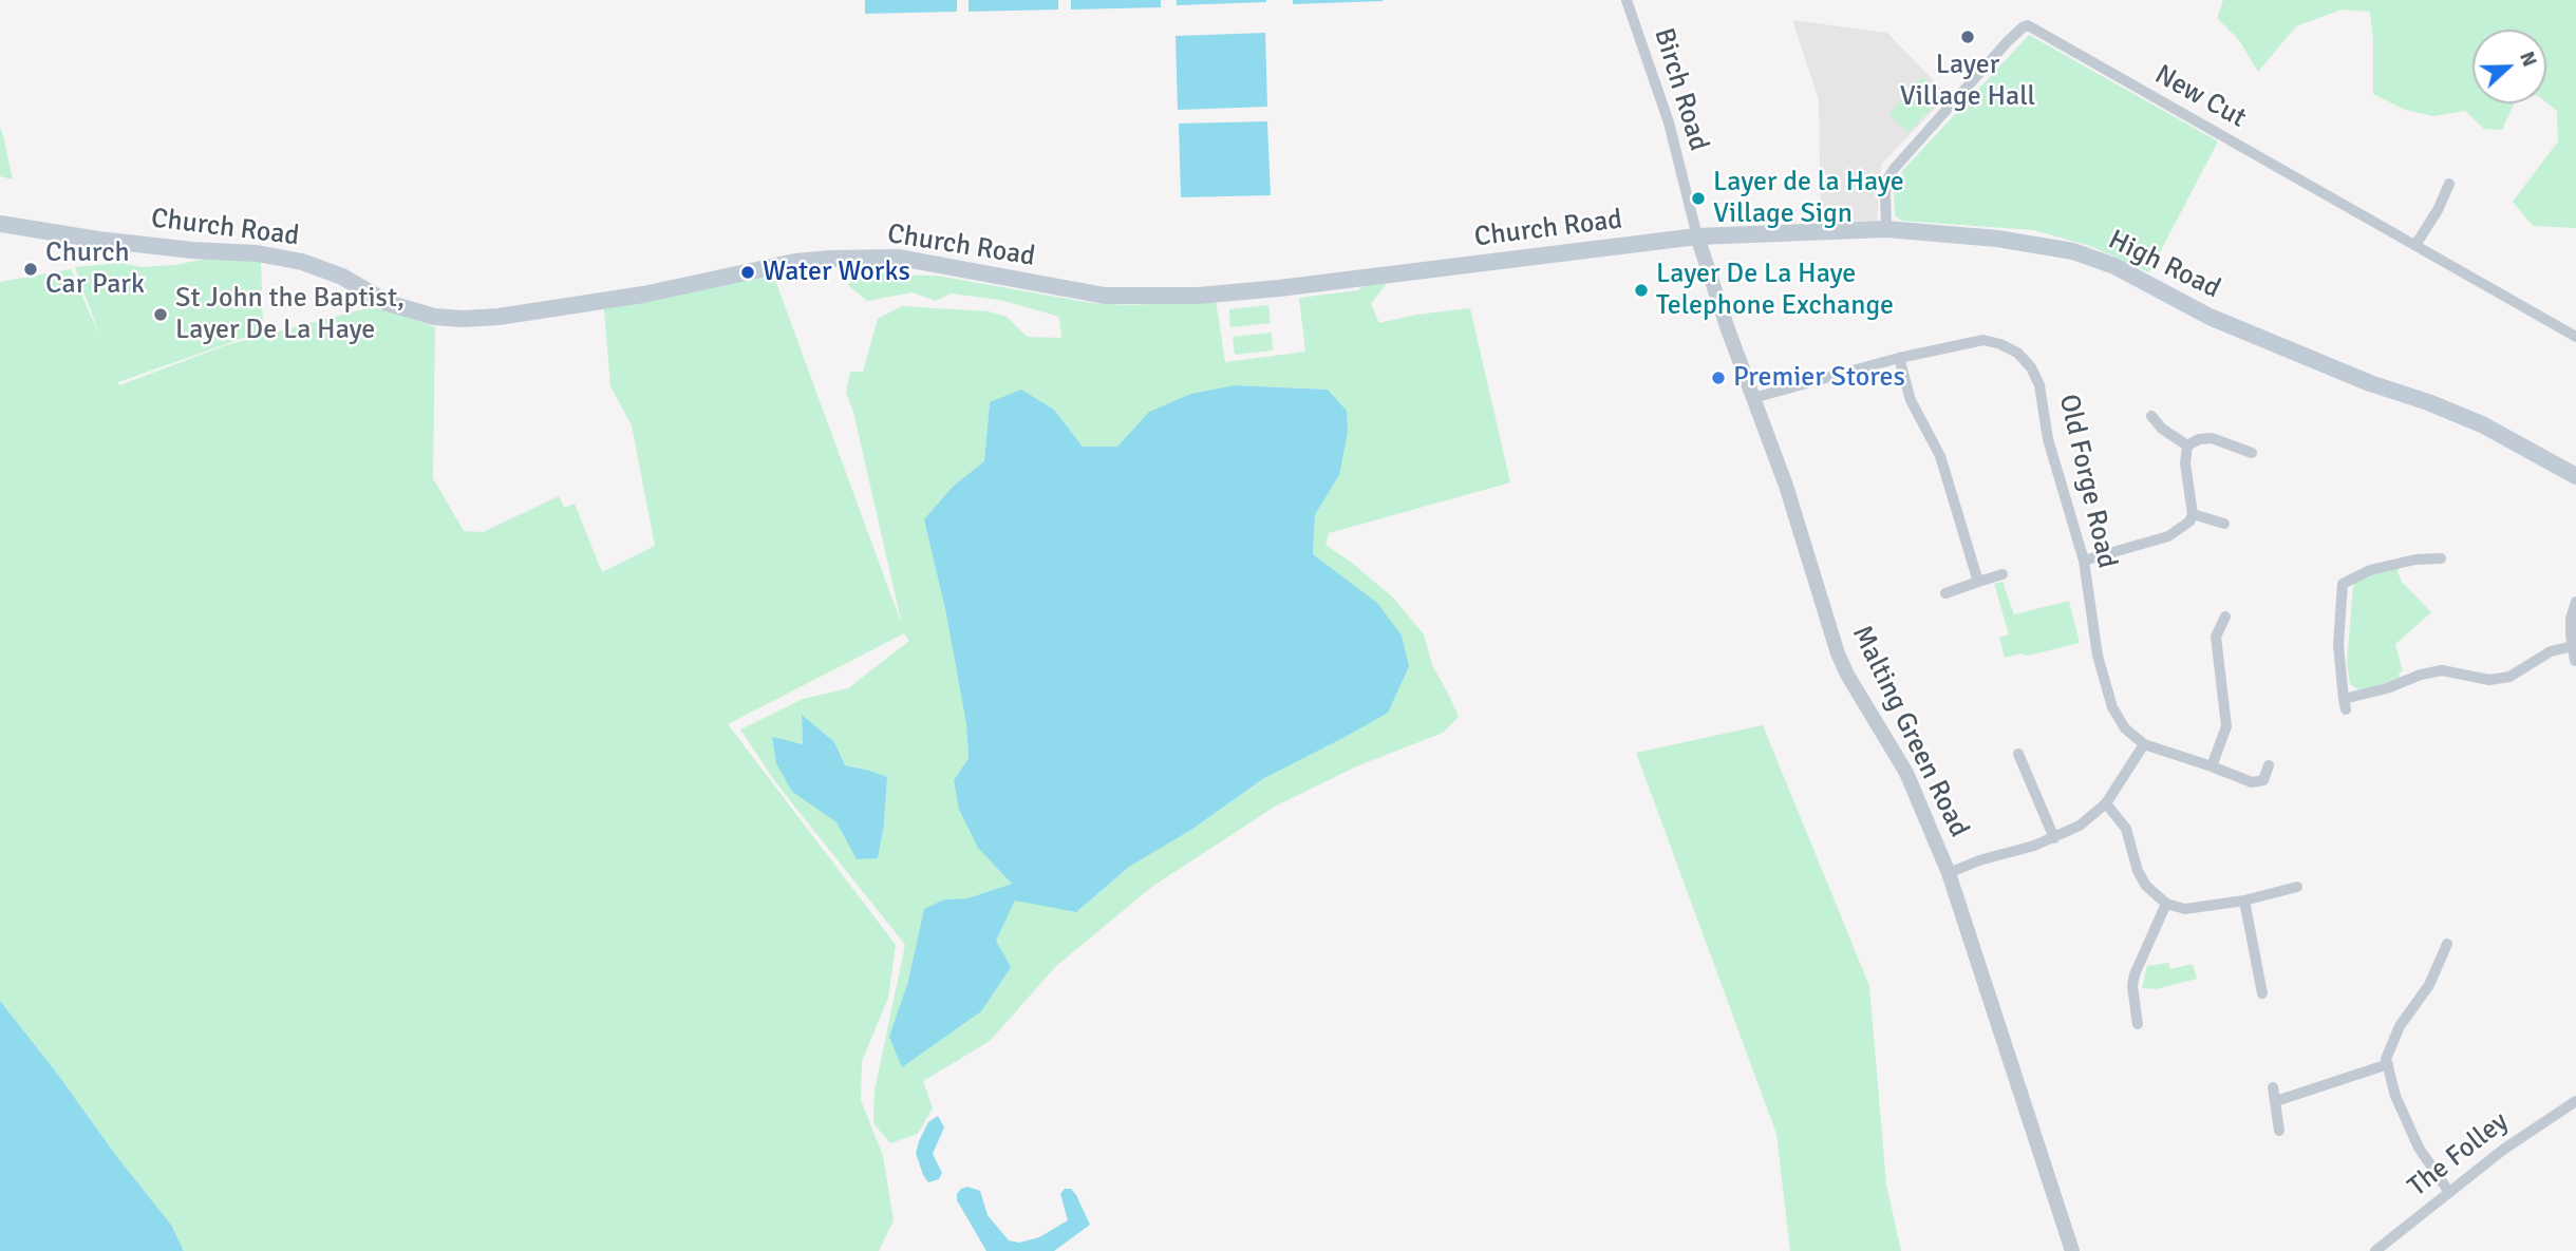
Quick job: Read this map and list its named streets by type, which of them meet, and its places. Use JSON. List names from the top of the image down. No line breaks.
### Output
{"streets":{"main road":["Church Road","High Road"],"street":["Birch Road","New Cut","Old Forge Road","Malting Green Road","The Folley"]},"crossings":[["Birch Road","Church Road"],["Birch Road","High Road"],["Birch Road","Malting Green Road"],["New Cut","High Road"],["Church Road","High Road"],["Church Road","Malting Green Road"],["High Road","Malting Green Road"],["Old Forge Road","Malting Green Road"]],"places":["Layer Village Hall","Layer de la Haye Village Sign","Church Car Park","Water Works","Layer De La Haye Telephone Exchange","St John the Baptist, Layer De La Haye","Premier Stores"],"north":"right"}
